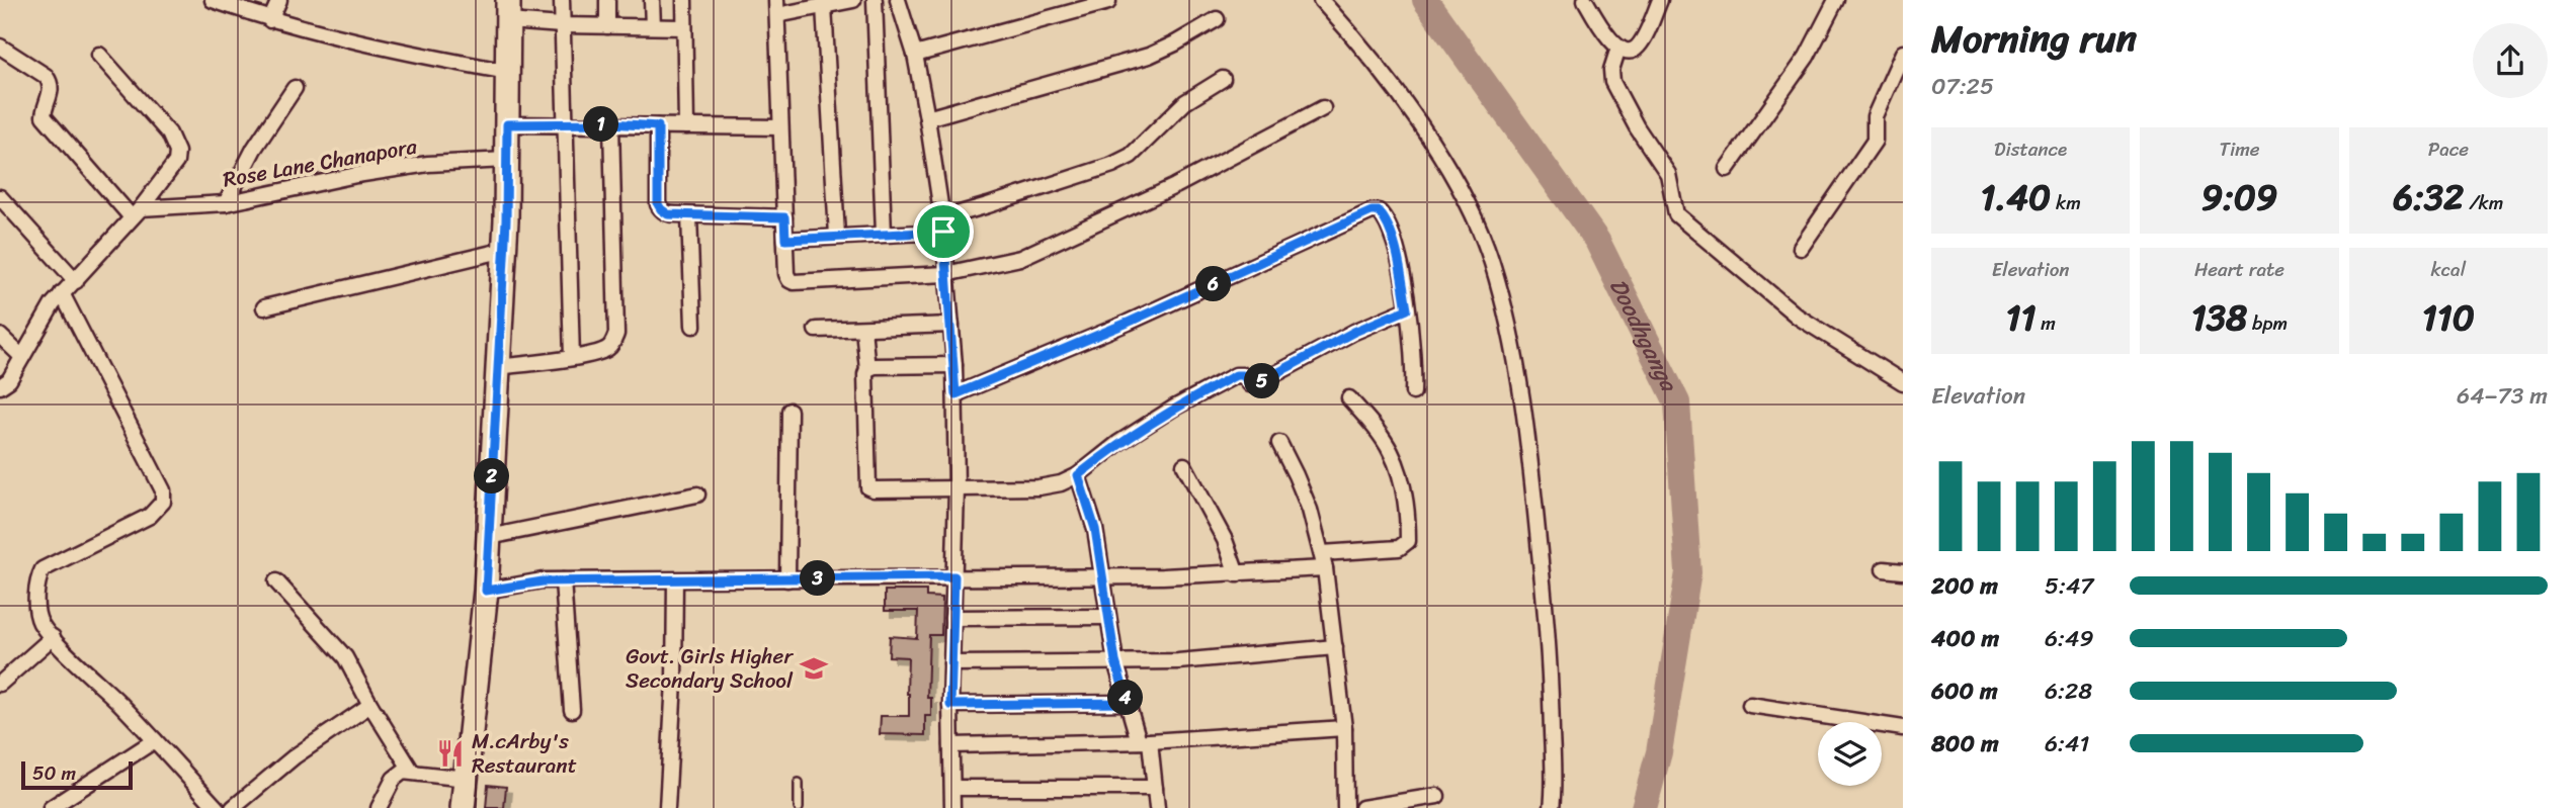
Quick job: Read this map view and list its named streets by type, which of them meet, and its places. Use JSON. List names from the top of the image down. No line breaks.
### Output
{"streets":{"street":["Rose Lane Chanapora"]},"water":["Doodhganga"],"places":{"school or university":["Govt. Girls Higher Secondary School"],"restaurant":["M.cArby's Restaurant"]},"scale_bar":"50 m","page":{"heading":["Morning run","07:25"],"pins":["1","6","5","2","3","4"],"stats":[["Distance","1.40 km"],["Time","9:09"],["Pace","6:32 /km"],["Elevation","11 m"],["Heart rate","138 bpm"],["kcal","110"]],"chart":["Elevation","64–73 m"],"list":[{"name":"200 m","note":"5:47"},{"name":"400 m","note":"6:49"},{"name":"600 m","note":"6:28"},{"name":"800 m","note":"6:41"}],"scale":"50 m"}}
